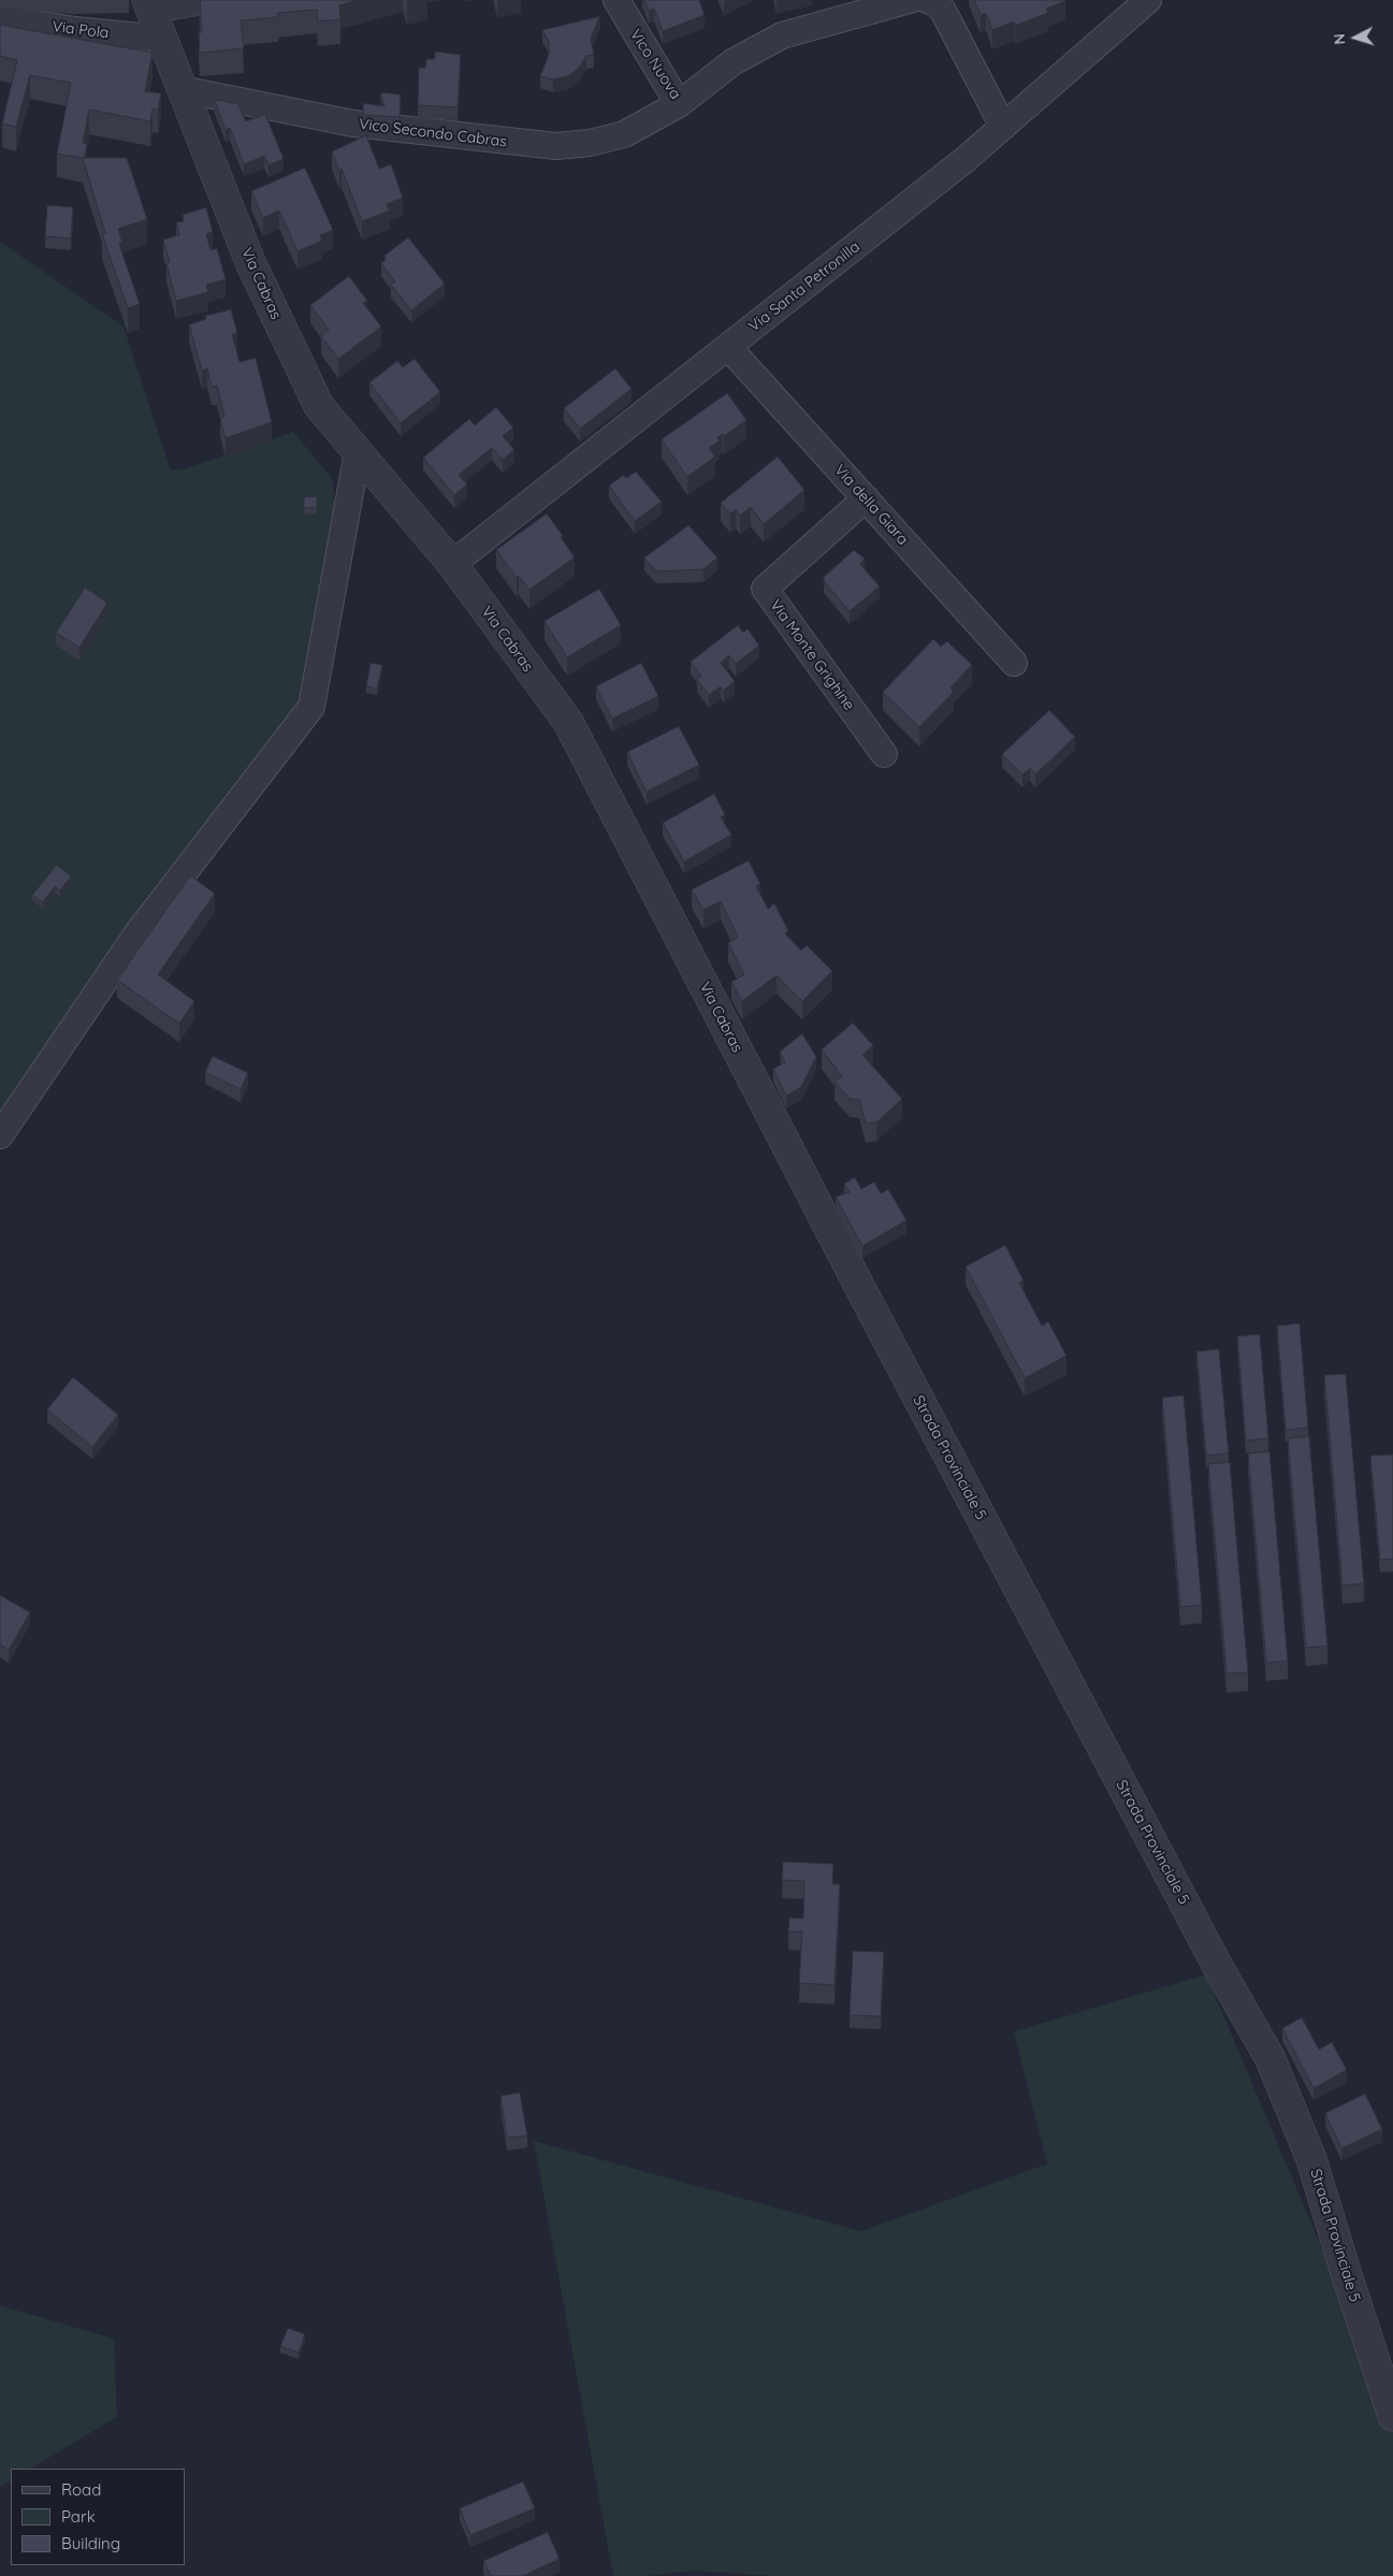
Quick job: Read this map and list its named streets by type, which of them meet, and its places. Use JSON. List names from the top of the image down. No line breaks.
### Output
{"streets":{"street":["Via Pola","Vico Nuova","Vico Secondo Cabras","Via Cabras","Via Santa Petronilla","Via della Giara","Via Monte Grighine","Strada Provinciale 5"]},"crossings":[["Via Pola","Via Cabras"],["Vico Nuova","Vico Secondo Cabras"],["Vico Secondo Cabras","Via Cabras"],["Via Cabras","Via Santa Petronilla"],["Via Cabras","Strada Provinciale 5"],["Via Santa Petronilla","Via della Giara"],["Via della Giara","Via Monte Grighine"]],"legend":["Road","Park","Building"],"north":"left"}
